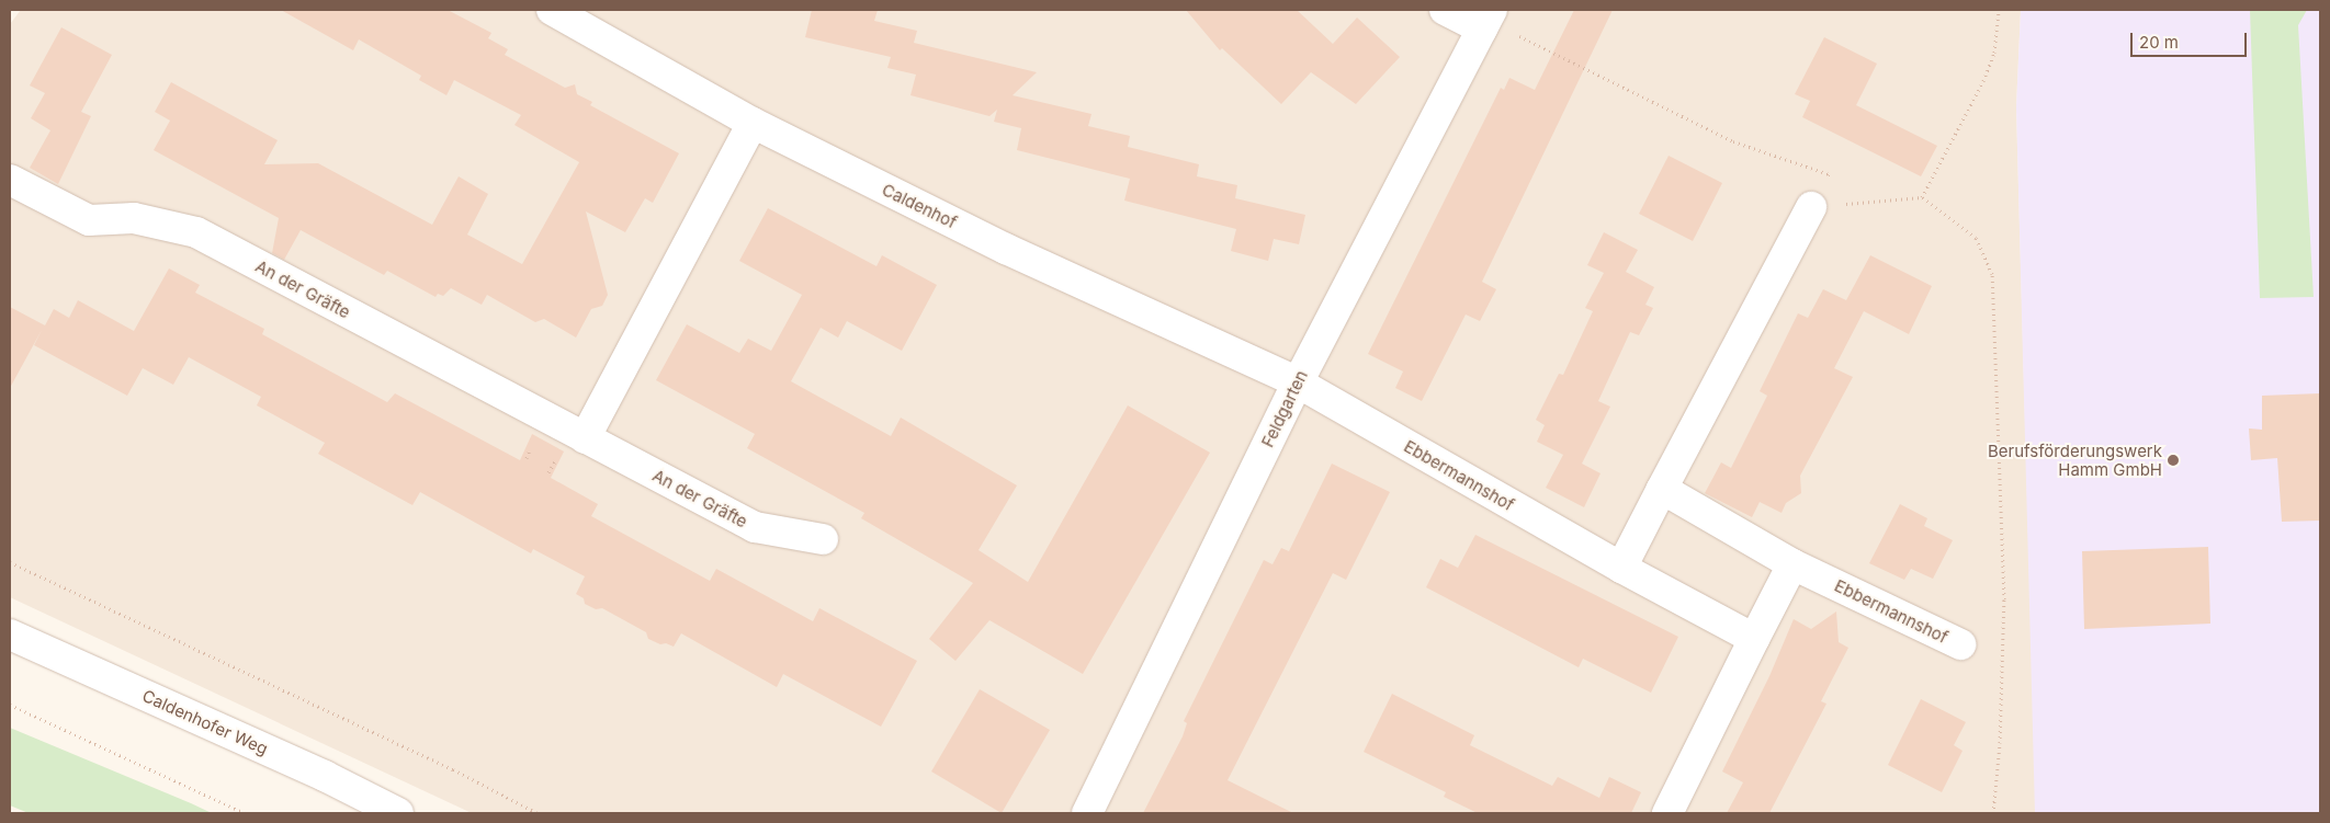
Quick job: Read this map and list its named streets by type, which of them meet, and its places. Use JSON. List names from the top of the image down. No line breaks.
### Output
{"streets":{"street":["Caldenhof","An der Gräfte","Feldgarten","Ebbermannshof","Caldenhofer Weg"]},"crossings":[["Caldenhof","Feldgarten"],["Caldenhof","Ebbermannshof"],["Feldgarten","Ebbermannshof"]],"places":["Berufsförderungswerk Hamm GmbH"],"scale_bar":"20 m"}
